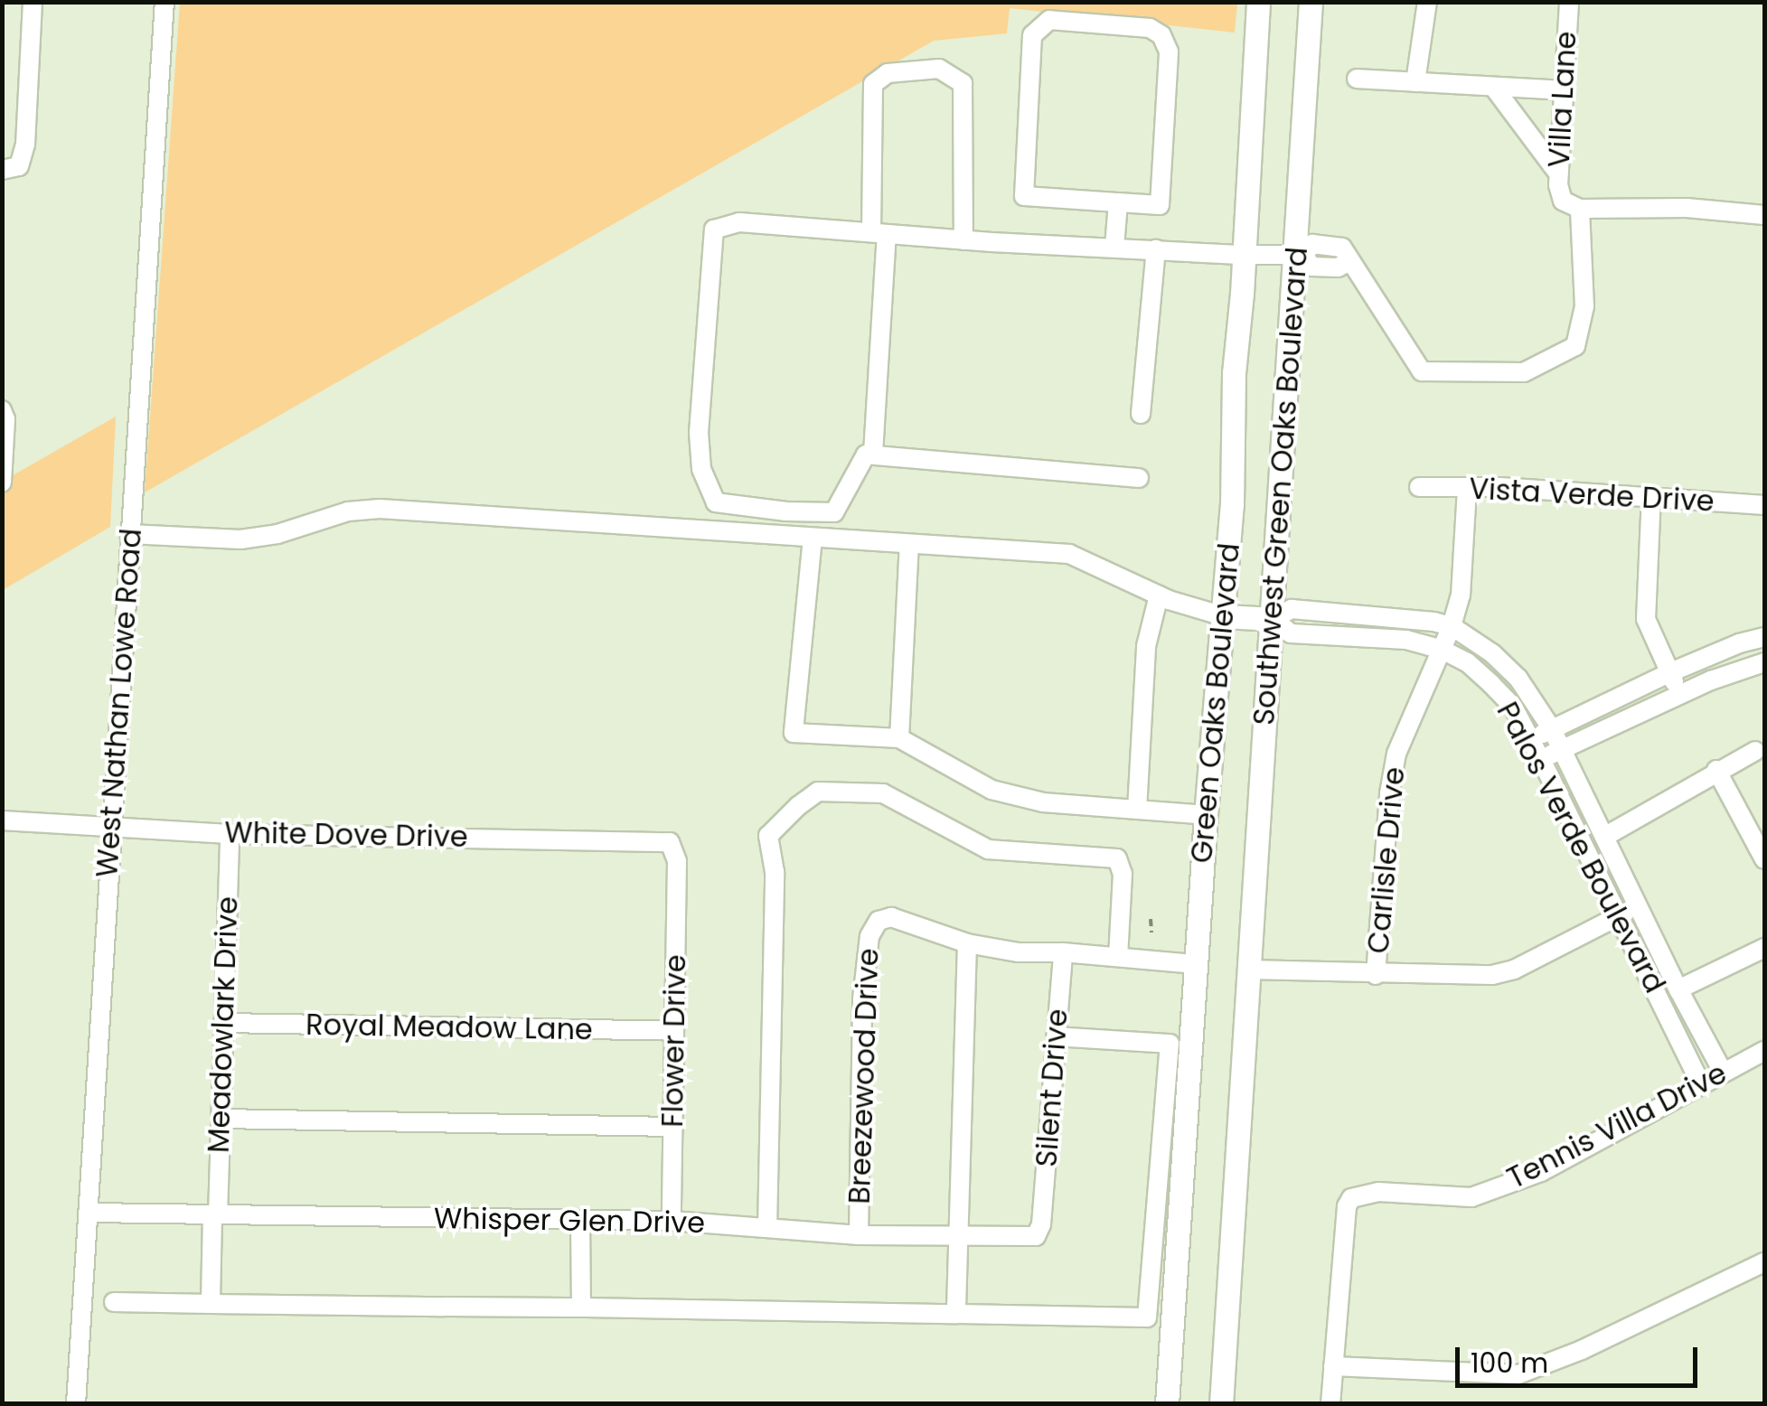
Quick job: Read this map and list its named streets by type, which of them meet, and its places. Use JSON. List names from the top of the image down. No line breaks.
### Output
{"streets":{"main road":["Southwest Green Oaks Boulevard","Green Oaks Boulevard"],"street":["Villa Lane","Vista Verde Drive","West Nathan Lowe Road","White Dove Drive","Palos Verde Boulevard","Carlisle Drive","Meadowlark Drive","Royal Meadow Lane","Flower Drive","Breezewood Drive","Silent Drive","Tennis Villa Drive","Whisper Glen Drive"]},"crossings":[["Villa Lane","Southwest Green Oaks Boulevard"],["Southwest Green Oaks Boulevard","Palos Verde Boulevard"],["Vista Verde Drive","Carlisle Drive"],["West Nathan Lowe Road","White Dove Drive"],["West Nathan Lowe Road","Whisper Glen Drive"],["White Dove Drive","Meadowlark Drive"],["White Dove Drive","Flower Drive"],["Palos Verde Boulevard","Carlisle Drive"],["Palos Verde Boulevard","Tennis Villa Drive"],["Meadowlark Drive","Royal Meadow Lane"],["Meadowlark Drive","Whisper Glen Drive"],["Royal Meadow Lane","Flower Drive"],["Flower Drive","Whisper Glen Drive"],["Breezewood Drive","Whisper Glen Drive"],["Silent Drive","Whisper Glen Drive"]],"scale_bar":"100 m"}
